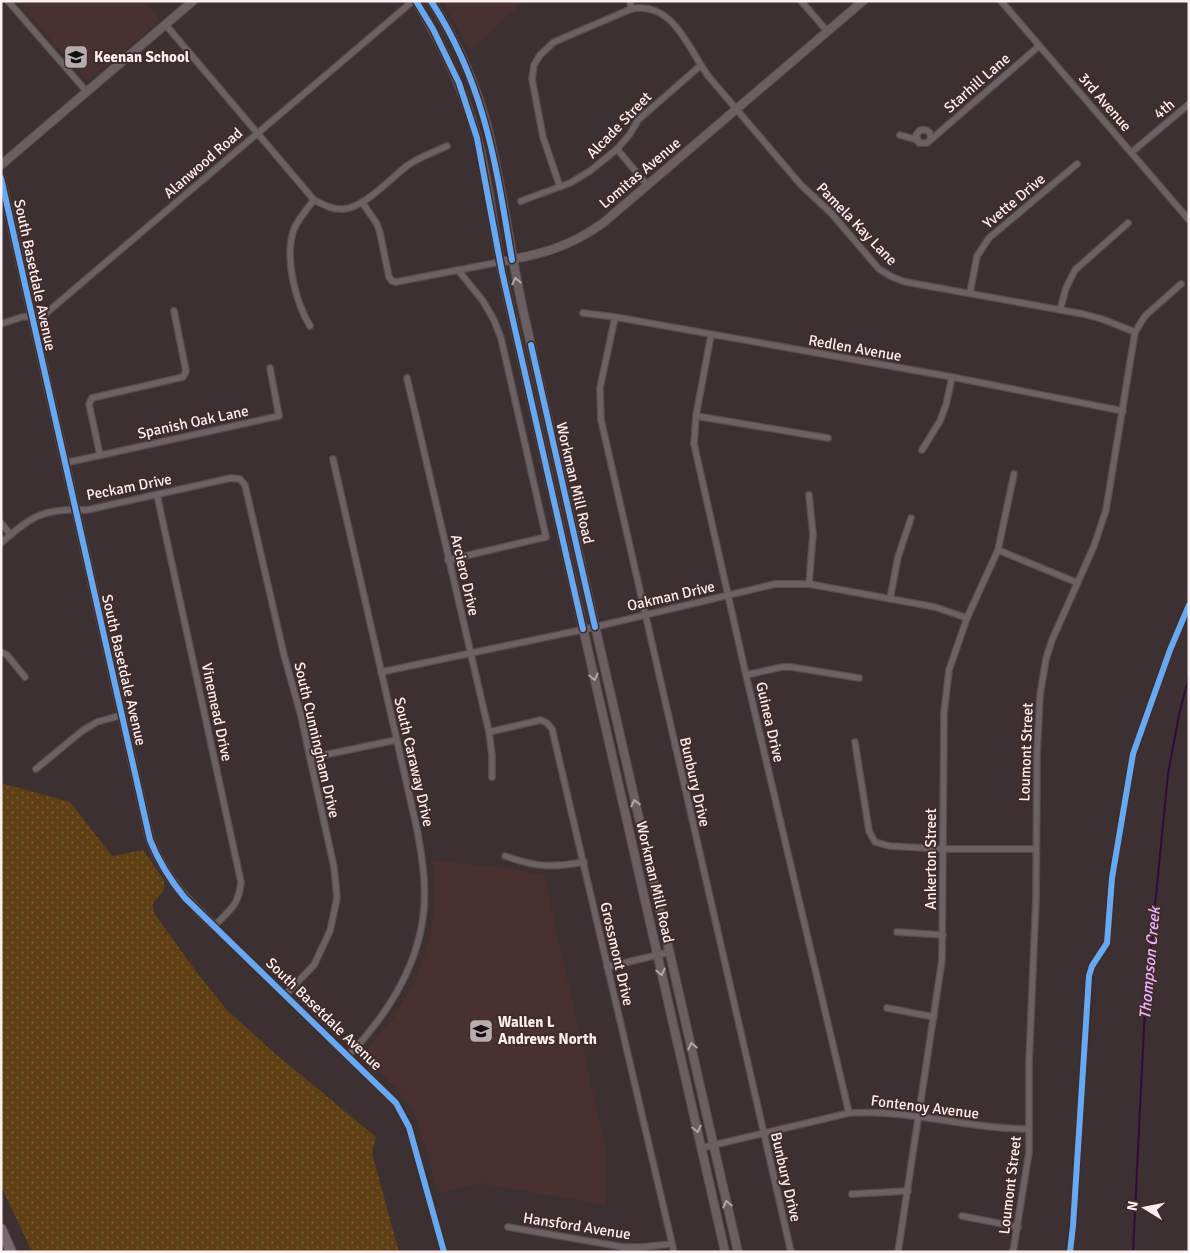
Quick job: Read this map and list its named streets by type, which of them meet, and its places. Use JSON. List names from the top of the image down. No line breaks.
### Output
{"streets":{"main road":["Lomitas Avenue","South Basetdale Avenue","Workman Mill Road"],"street":["Starhill Lane","3rd Avenue","4th","Alcade Street","Alanwood Road","Yvette Drive","Pamela Kay Lane","Redlen Avenue","Spanish Oak Lane","Peckam Drive","Arciero Drive","Oakman Drive","Vinemead Drive","Guinea Drive","South Cunningham Drive","Loumont Street","South Caraway Drive","Bunbury Drive","Ankerton Street","Grossmont Drive","Fontenoy Avenue","Hansford Avenue"]},"crossings":[["Starhill Lane","3rd Avenue"],["3rd Avenue","4th"],["Alcade Street","Pamela Kay Lane"],["Alanwood Road","South Basetdale Avenue"],["Alanwood Road","Workman Mill Road"],["Lomitas Avenue","Pamela Kay Lane"],["Lomitas Avenue","Workman Mill Road"],["Yvette Drive","Pamela Kay Lane"],["Pamela Kay Lane","Loumont Street"],["South Basetdale Avenue","Spanish Oak Lane"],["South Basetdale Avenue","Peckam Drive"],["South Basetdale Avenue","Vinemead Drive"],["South Basetdale Avenue","South Cunningham Drive"],["South Basetdale Avenue","South Caraway Drive"],["Redlen Avenue","Guinea Drive"],["Redlen Avenue","Loumont Street"],["Redlen Avenue","Bunbury Drive"],["Workman Mill Road","Oakman Drive"],["Workman Mill Road","Fontenoy Avenue"],["Peckam Drive","Vinemead Drive"],["Peckam Drive","South Cunningham Drive"],["Arciero Drive","Oakman Drive"],["Arciero Drive","Grossmont Drive"],["Oakman Drive","Guinea Drive"],["Oakman Drive","South Caraway Drive"],["Oakman Drive","Bunbury Drive"],["Oakman Drive","Ankerton Street"],["Guinea Drive","Fontenoy Avenue"],["Loumont Street","Fontenoy Avenue"],["Bunbury Drive","Fontenoy Avenue"],["Ankerton Street","Fontenoy Avenue"],["Grossmont Drive","Hansford Avenue"]],"water":["Thompson Creek"],"places":{"school or university":["Keenan School","Wallen L Andrews North"]},"north":"left"}
